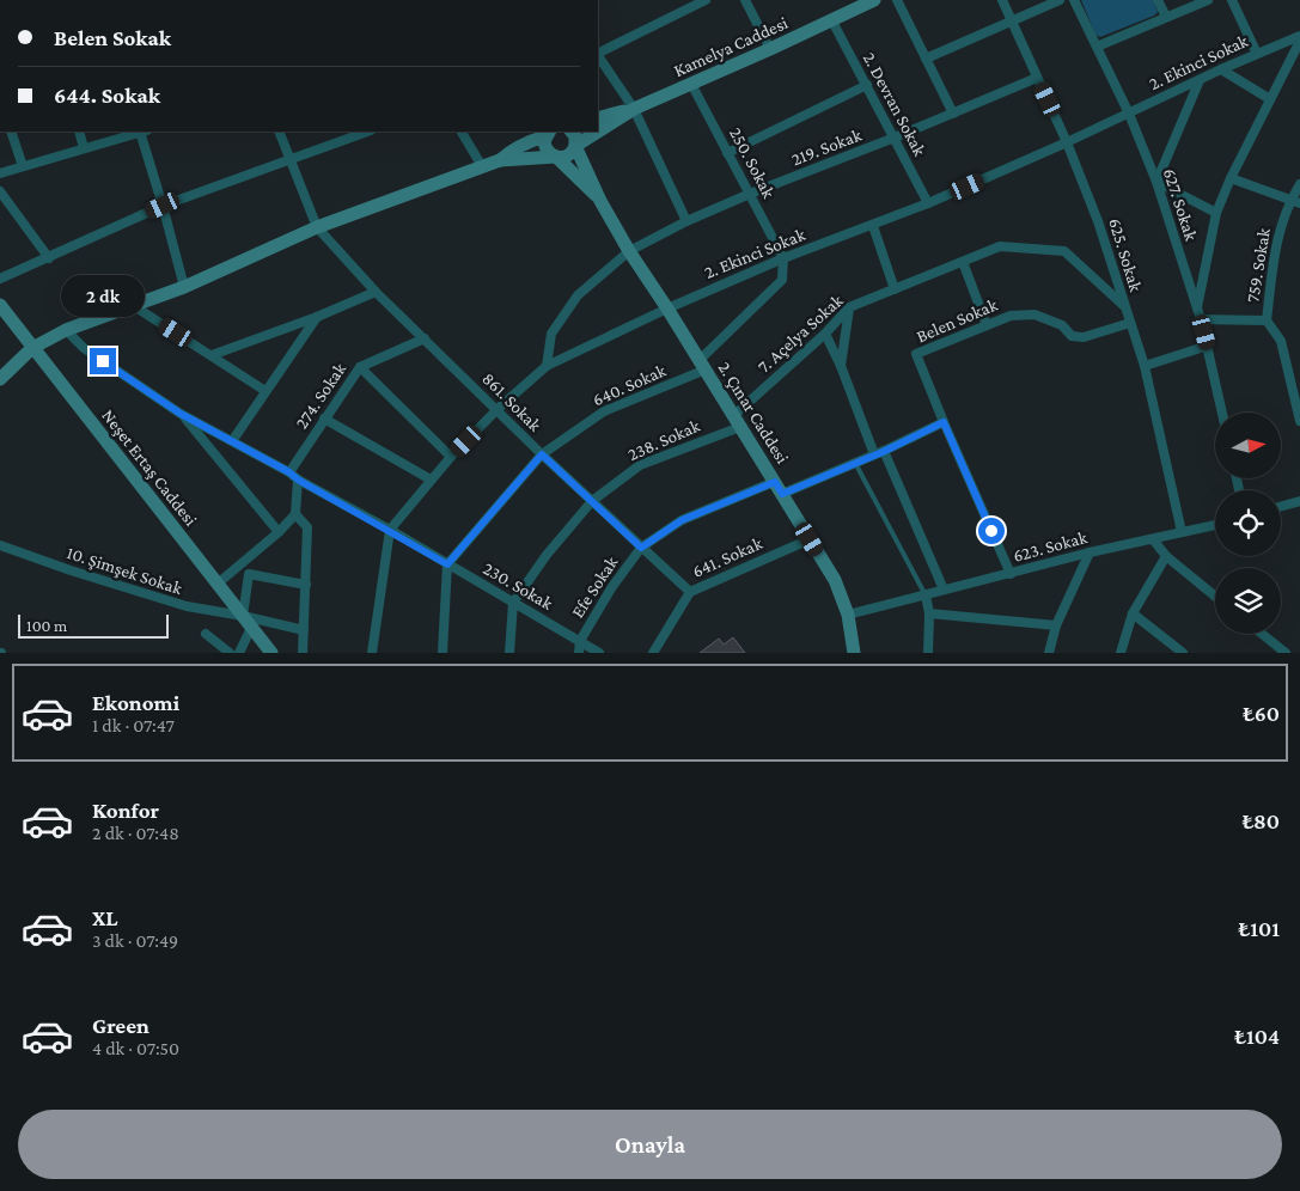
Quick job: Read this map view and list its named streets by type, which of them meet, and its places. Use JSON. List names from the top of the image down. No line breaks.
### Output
{"streets":{"main road":["Kamelya Caddesi","2. Çınar Caddesi","Neşet Ertaş Caddesi"],"street":["2. Ekinci Sokak","2. Devran Sokak","219. Sokak","250. Sokak","627. Sokak","625. Sokak","759. Sokak","Belen Sokak","7. Açelya Sokak","640. Sokak","274. Sokak","861. Sokak","238. Sokak","623. Sokak","641. Sokak","10. Şimşek Sokak","230. Sokak","Efe Sokak"]},"crossings":[["Kamelya Caddesi","2. Devran Sokak"],["Kamelya Caddesi","250. Sokak"],["2. Ekinci Sokak","2. Devran Sokak"],["2. Ekinci Sokak","219. Sokak"],["2. Ekinci Sokak","250. Sokak"],["2. Ekinci Sokak","627. Sokak"],["2. Ekinci Sokak","625. Sokak"],["2. Ekinci Sokak","861. Sokak"],["2. Ekinci Sokak","2. Çınar Caddesi"],["2. Ekinci Sokak","230. Sokak"],["2. Devran Sokak","219. Sokak"],["219. Sokak","250. Sokak"],["219. Sokak","625. Sokak"],["219. Sokak","2. Çınar Caddesi"],["625. Sokak","Belen Sokak"],["625. Sokak","7. Açelya Sokak"],["625. Sokak","623. Sokak"],["Belen Sokak","623. Sokak"],["Belen Sokak","Efe Sokak"],["7. Açelya Sokak","2. Çınar Caddesi"],["7. Açelya Sokak","238. Sokak"],["640. Sokak","861. Sokak"],["640. Sokak","2. Çınar Caddesi"],["640. Sokak","230. Sokak"],["274. Sokak","861. Sokak"],["274. Sokak","230. Sokak"],["861. Sokak","238. Sokak"],["861. Sokak","641. Sokak"],["861. Sokak","Efe Sokak"],["2. Çınar Caddesi","238. Sokak"],["2. Çınar Caddesi","623. Sokak"],["2. Çınar Caddesi","641. Sokak"],["2. Çınar Caddesi","Efe Sokak"],["238. Sokak","230. Sokak"],["Neşet Ertaş Caddesi","10. Şimşek Sokak"],["230. Sokak","Efe Sokak"]],"scale_bar":"100 m","north":"right","page":{"banner":["Belen Sokak","644. Sokak"],"bubble":"2 dk","scale":"100 m","list":[{"name":"Ekonomi","note":"1 dk · 07:47","value":"₺60"},{"name":"Konfor","note":"2 dk · 07:48","value":"₺80"},{"name":"XL","note":"3 dk · 07:49","value":"₺101"},{"name":"Green","note":"4 dk · 07:50","value":"₺104"}],"buttons":"Onayla"}}
